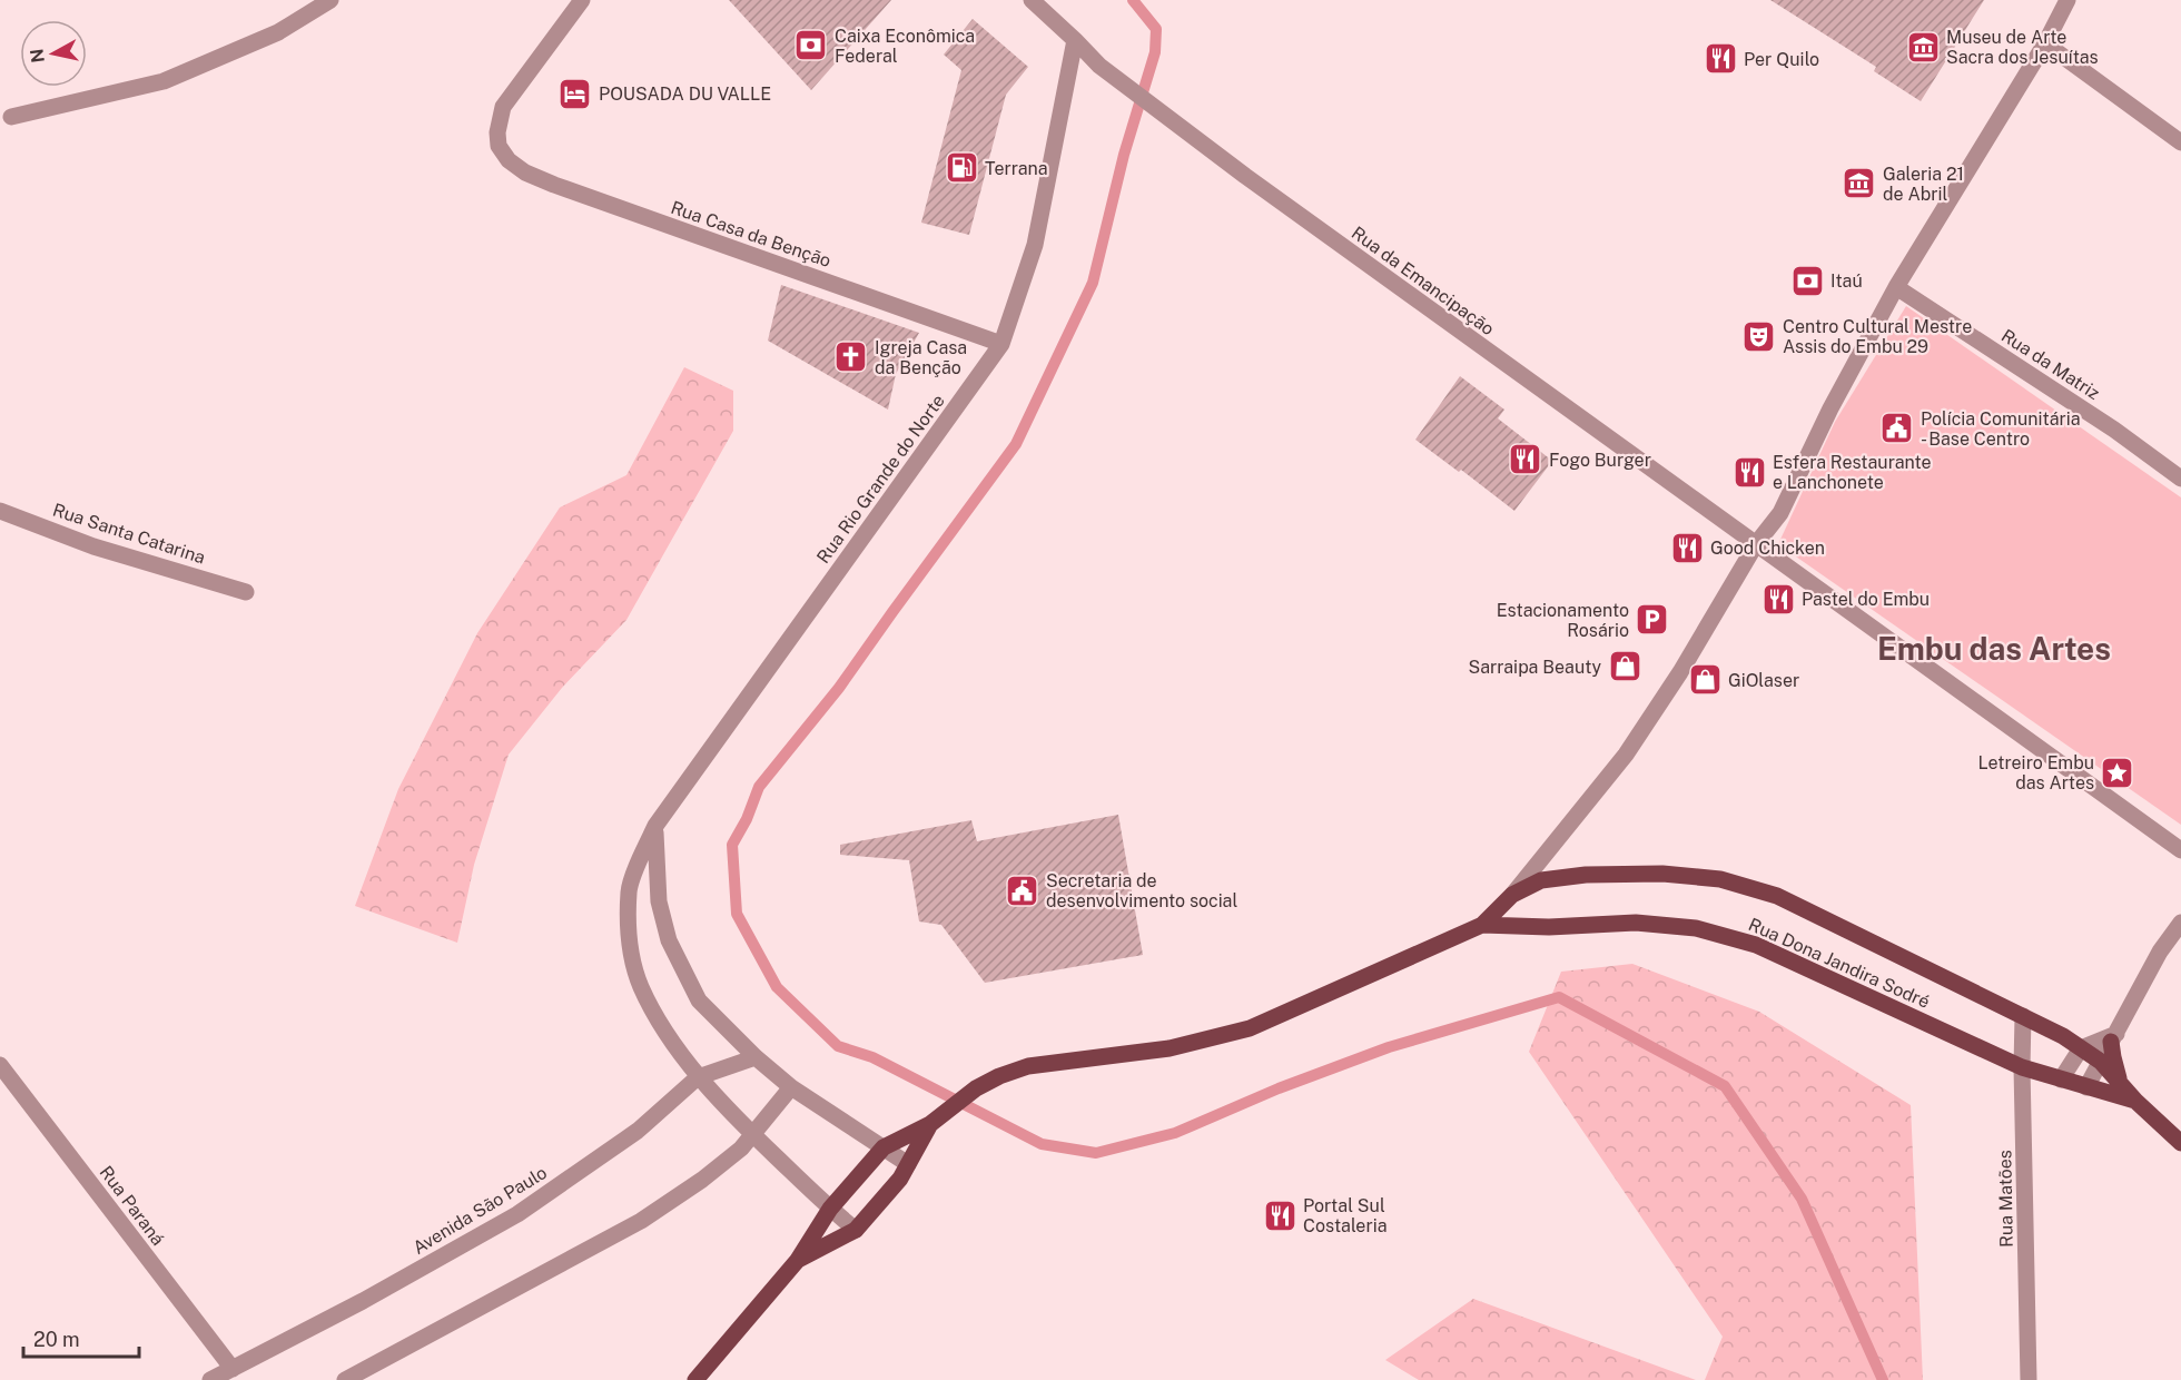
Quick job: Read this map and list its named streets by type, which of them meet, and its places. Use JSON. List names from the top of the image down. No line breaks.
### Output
{"streets":{"main road":["Rua Dona Jandira Sodré"],"street":["Rua Casa da Benção","Rua da Emancipação","Rua da Matriz","Rua Rio Grande do Norte","Rua Santa Catarina","Rua Matões","Rua Paraná","Avenida São Paulo"]},"crossings":[["Rua Casa da Benção","Rua Rio Grande do Norte"],["Rua da Emancipação","Rua Rio Grande do Norte"],["Rua Rio Grande do Norte","Avenida São Paulo"],["Rua Dona Jandira Sodré","Rua Matões"],["Rua Paraná","Avenida São Paulo"]],"districts":["Embu das Artes"],"places":{"bank":["Caixa Econômica Federal","Itaú"],"museum":["Museu de Arte Sacra dos Jesuítas","Galeria 21 de Abril"],"restaurant":["Per Quilo","Fogo Burger","Esfera Restaurante e Lanchonete","Good Chicken","Pastel do Embu","Portal Sul Costaleria"],"hotel":["POUSADA DU VALLE"],"fuel station":["Terrana"],"theatre":["Centro Cultural Mestre Assis do Embu 29"],"church":["Igreja Casa da Benção"],"public building":["Polícia Comunitária - Base Centro","Secretaria de desenvolvimento social"],"parking":["Estacionamento Rosário"],"shop":["Sarraipa Beauty","GiOlaser"],"place":["Letreiro Embu das Artes"]},"scale_bar":"20 m","north":"left"}
